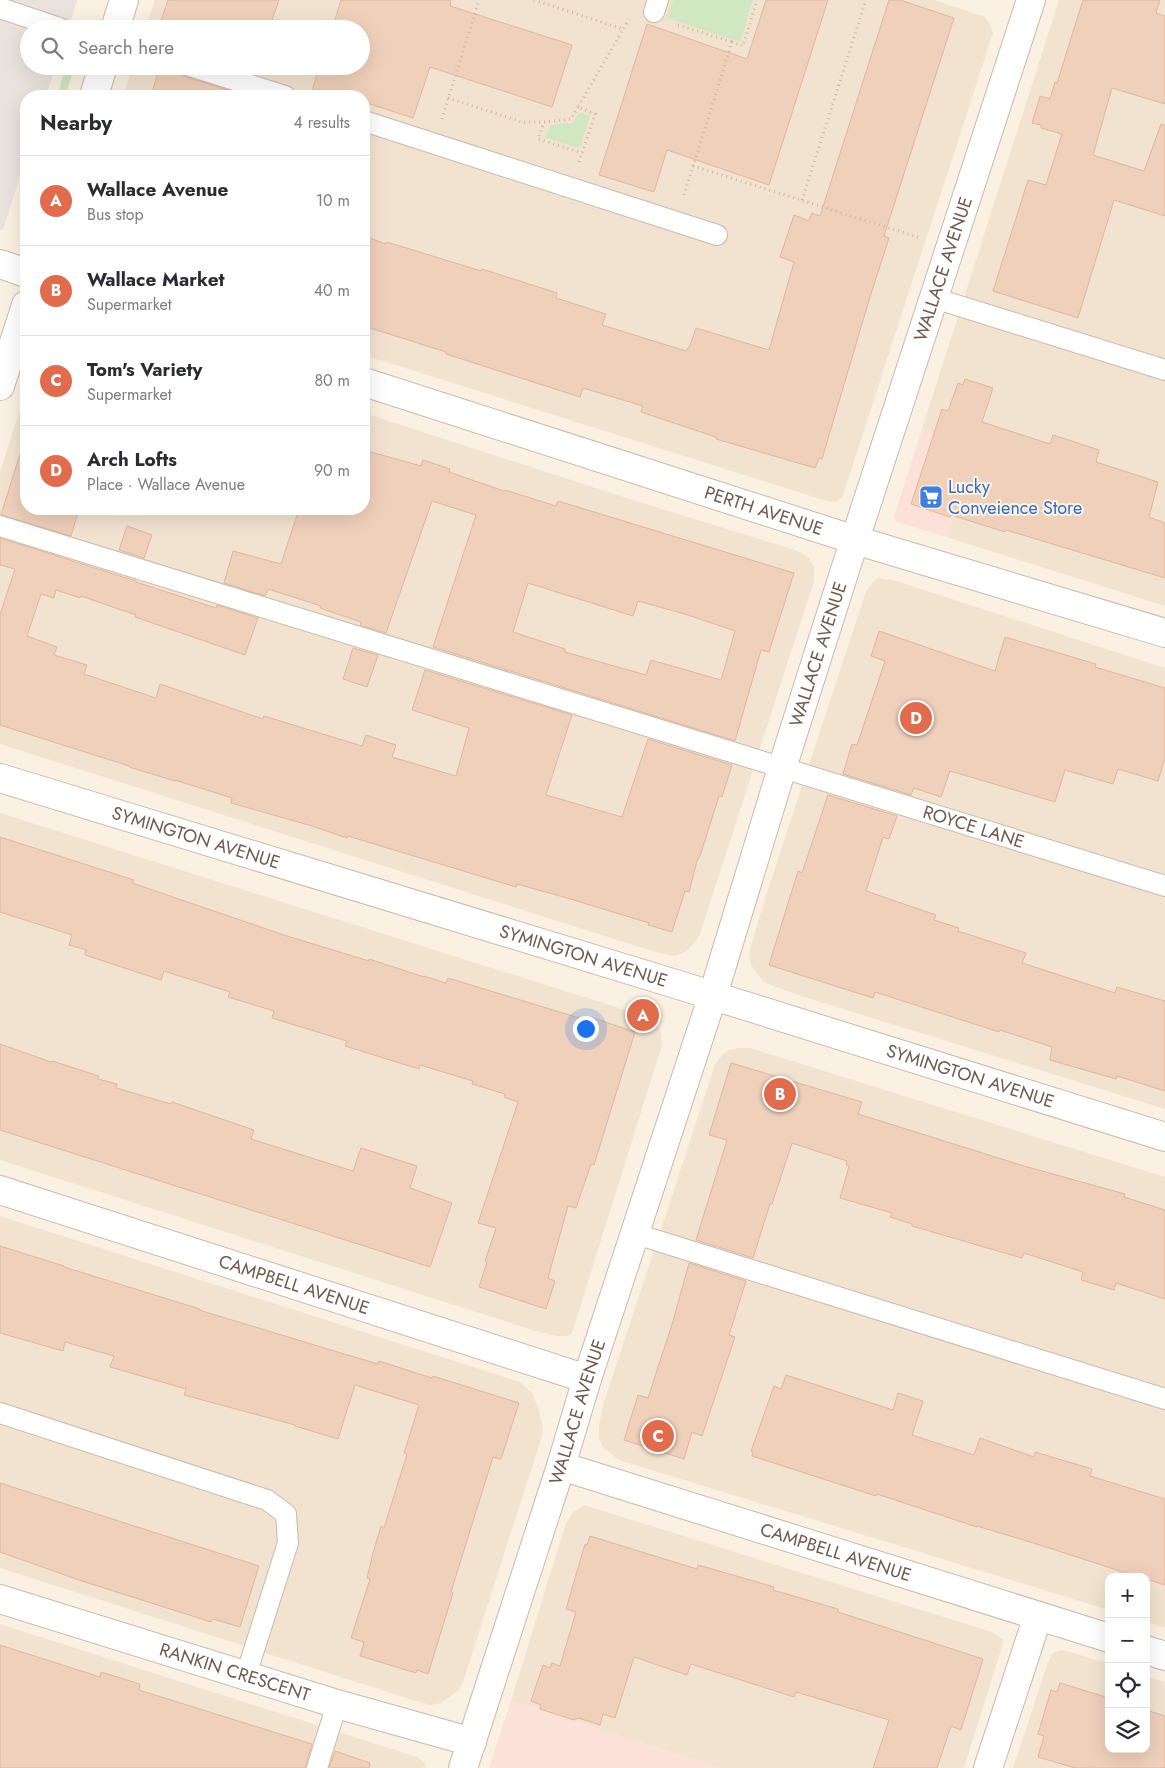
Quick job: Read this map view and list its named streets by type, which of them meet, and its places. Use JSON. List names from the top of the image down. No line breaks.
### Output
{"streets":{"street":["WALLACE AVENUE","PERTH AVENUE","SYMINGTON AVENUE","CAMPBELL AVENUE","RANKIN CRESCENT"],"lane":["ROYCE LANE"]},"crossings":[["WALLACE AVENUE","PERTH AVENUE"],["WALLACE AVENUE","ROYCE LANE"],["WALLACE AVENUE","SYMINGTON AVENUE"],["WALLACE AVENUE","CAMPBELL AVENUE"],["WALLACE AVENUE","RANKIN CRESCENT"]],"places":{"supermarket":["Lucky Conveience Store"]},"page":{"search":"Search here","heading":["Nearby","4 results"],"list":[{"mark":"A","name":"Wallace Avenue","note":"Bus stop","value":"10 m"},{"mark":"B","name":"Wallace Market","note":"Supermarket","value":"40 m"},{"mark":"C","name":"Tom's Variety","note":"Supermarket","value":"80 m"},{"mark":"D","name":"Arch Lofts","note":"Place · Wallace Avenue","value":"90 m"}],"pins":["D","A","B","C"],"map_buttons":["+","−"]}}
